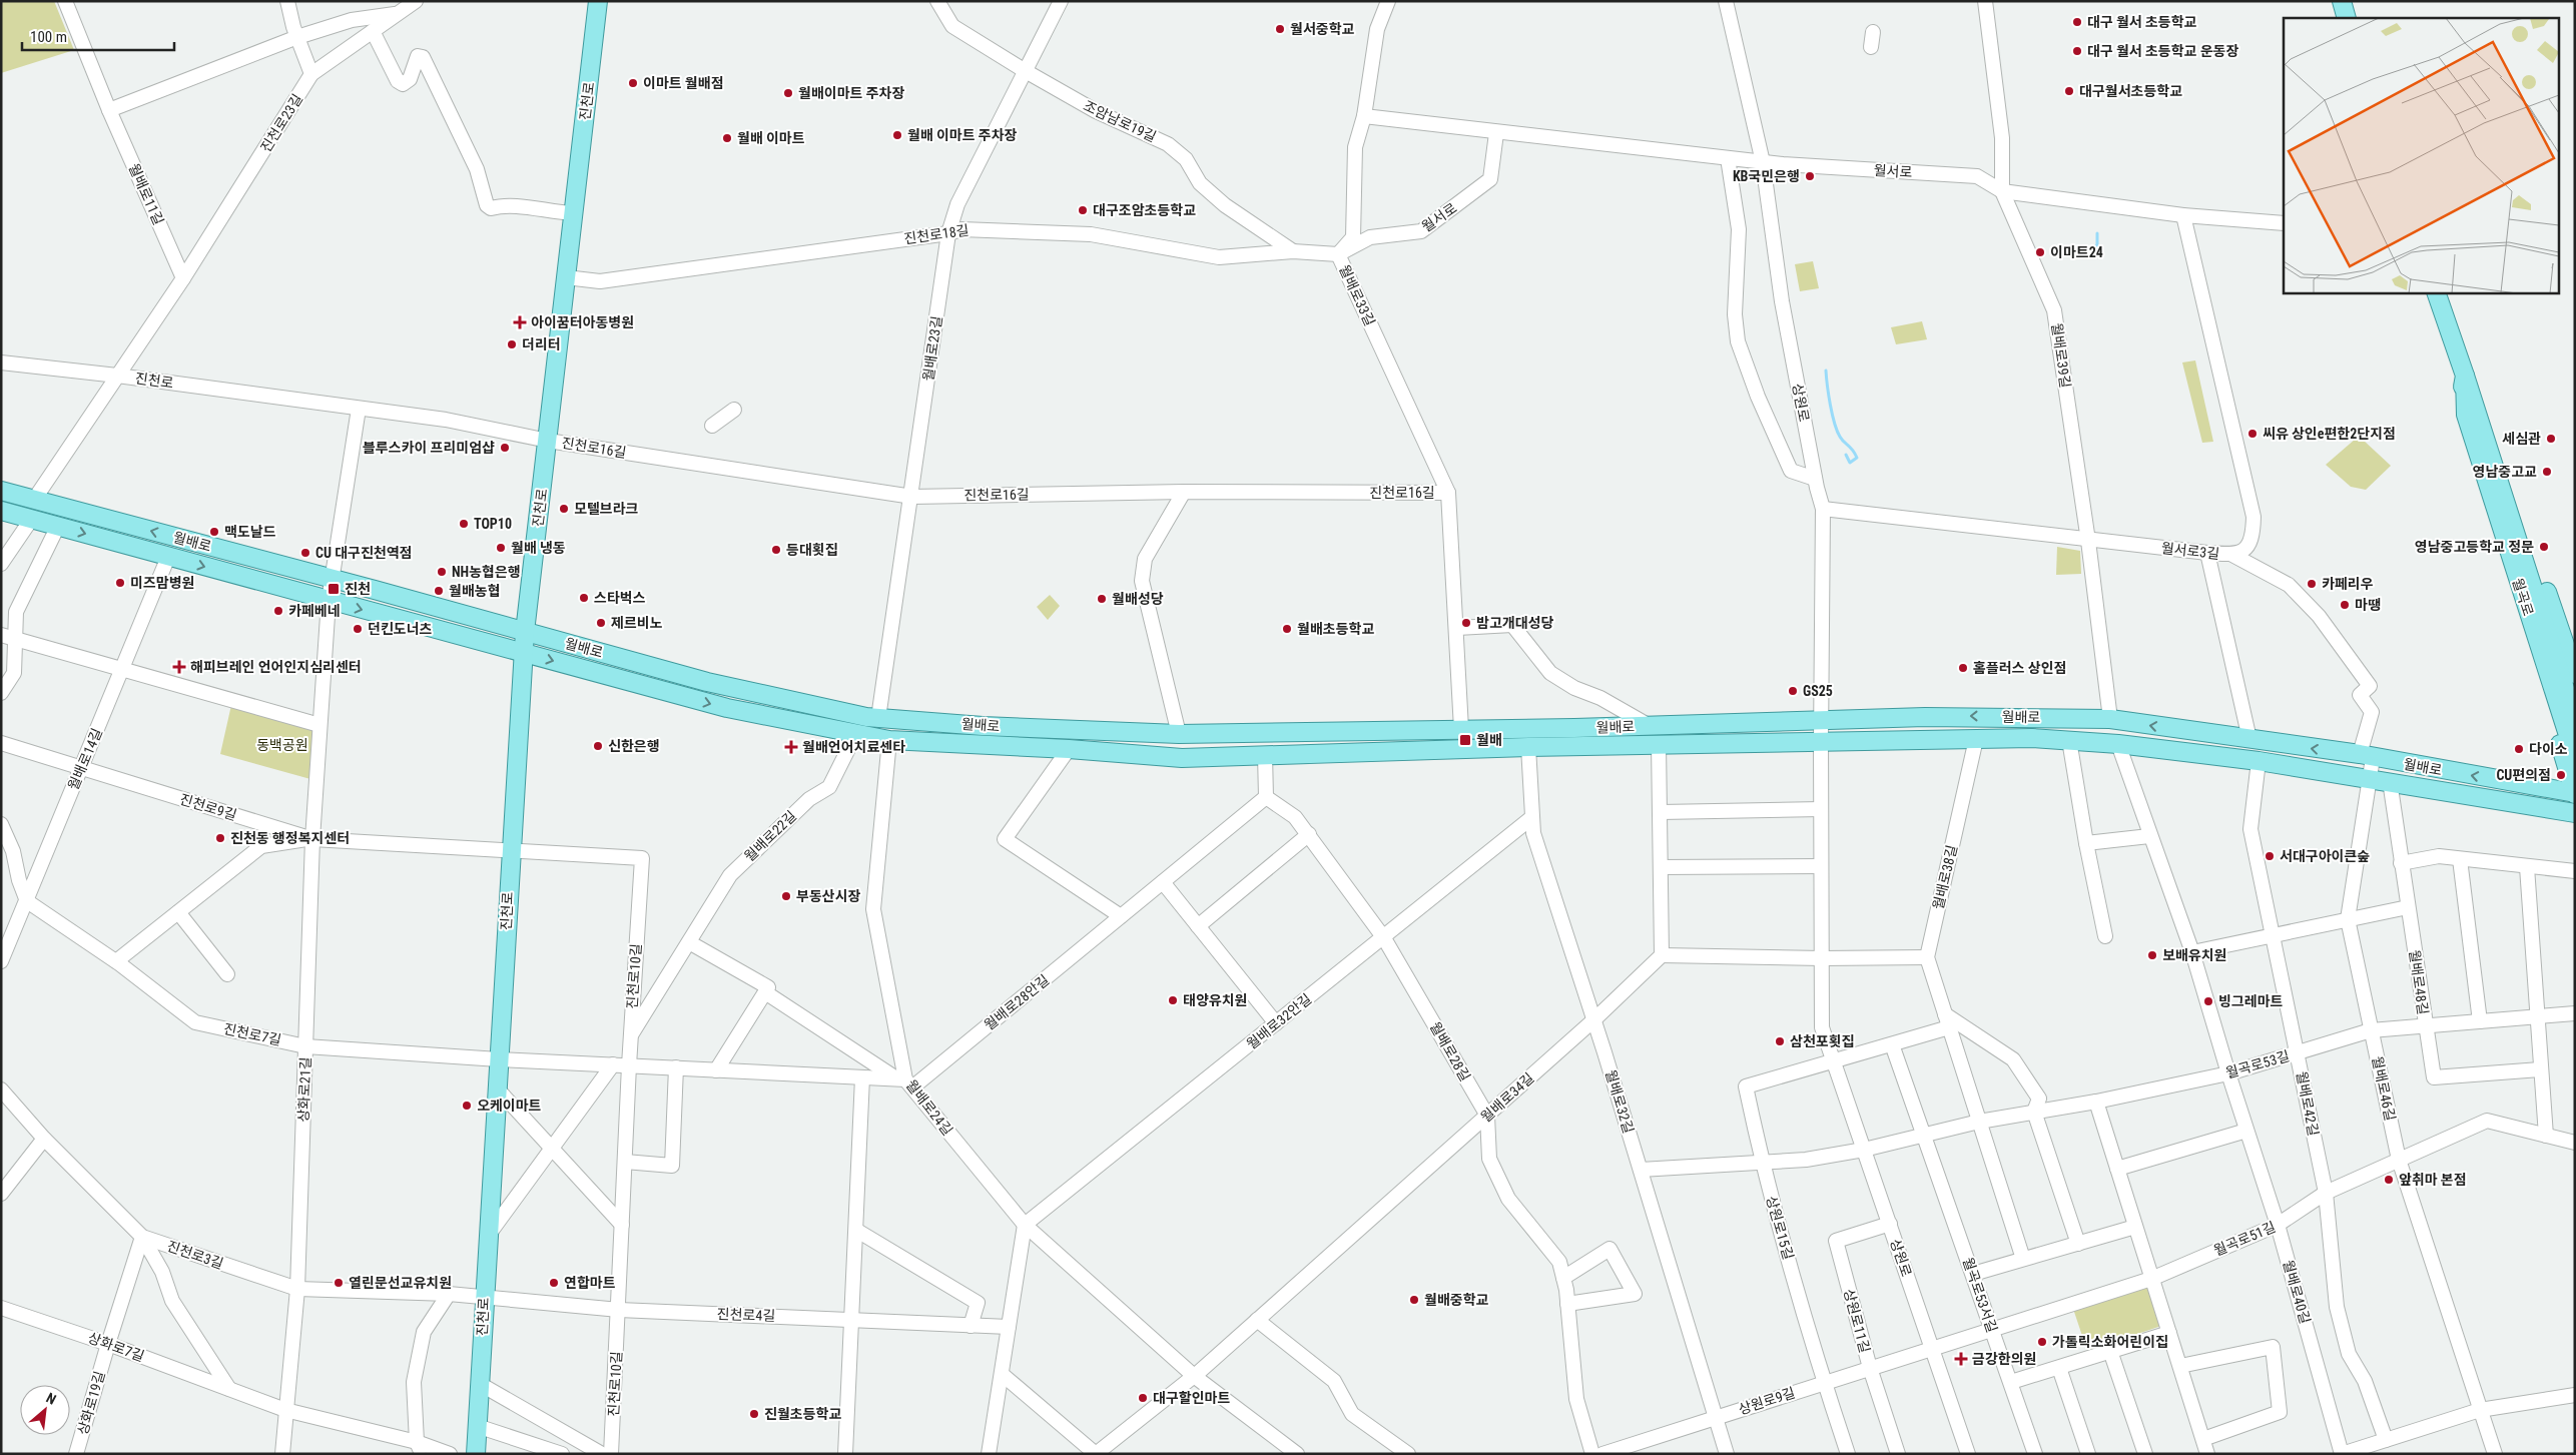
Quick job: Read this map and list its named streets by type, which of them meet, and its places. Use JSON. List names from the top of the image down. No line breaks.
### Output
{"streets":{"main road":["진천로","월배로","월곡로"],"street":["조암남로19길","진천로23길","월서로","월배로11길","진천로18길","월배로33길","월배로23길","월배로39길","상원로","진천로16길","월서로3길","월배로14길","진천로9길","월배로22길","월배로38길","진천로10길","월배로48길","월배로28안길","월배로32안길","진천로7길","월배로28길","월곡로53길","월배로46길","상화로21길","월배로34길","월배로32길","월배로42길","월배로24길","상원로15길","월곡로51길","진천로3길","월배로40길","월곡로53서길","진천로4길","상원로11길","상화로7길","상원로9길","상화로19길"]},"crossings":[["진천로","진천로18길"],["진천로","진천로16길"],["진천로","월배로"],["진천로","진천로9길"],["진천로","진천로10길"],["진천로","진천로7길"],["진천로","상화로21길"],["진천로","진천로3길"],["진천로","진천로4길"],["조암남로19길","진천로18길"],["조암남로19길","월배로23길"],["진천로23길","월배로11길"],["월서로","진천로18길"],["월서로","월배로33길"],["월서로","월배로39길"],["월서로","상원로"],["월서로","월서로3길"],["진천로18길","월배로33길"],["진천로18길","월배로23길"],["월배로33길","진천로16길"],["월배로23길","진천로16길"],["월배로23길","월배로"],["월배로39길","월배로"],["월배로39길","월서로3길"],["상원로","월배로"],["상원로","월서로3길"],["상원로","월곡로53길"],["상원로","상원로15길"],["상원로","월곡로51길"],["상원로","상원로11길"],["상원로","상원로9길"],["월배로","월배로14길"],["월배로","월배로22길"],["월배로","월배로38길"],["월배로","월배로48길"],["월배로","월배로46길"],["월배로","상화로21길"],["월배로","월배로32길"],["월배로","월배로42길"],["월배로","월배로24길"],["월배로","월배로40길"],["월서로3길","월배로46길"],["월배로14길","진천로9길"],["월배로14길","진천로7길"],["진천로9길","진천로10길"],["진천로9길","상화로21길"],["월배로22길","진천로10길"],["진천로10길","진천로7길"],["진천로10길","진천로4길"],["월배로48길","월곡로53길"],["월배로28안길","진천로7길"],["월배로28안길","월배로28길"],["월배로28안길","월배로24길"],["월배로32안길","월배로28길"],["월배로32안길","월배로32길"],["월배로32안길","월배로24길"],["진천로7길","상화로21길"],["진천로7길","월배로24길"],["월배로28길","월배로34길"],["월곡로53길","월배로46길"],["월곡로53길","월배로32길"],["월곡로53길","월배로42길"],["월곡로53길","상원로15길"],["월곡로53길","월배로40길"],["월곡로53길","월곡로53서길"],["월배로46길","월곡로51길"],["상화로21길","진천로3길"],["상화로21길","상화로7길"],["월배로34길","월배로32길"],["월배로34길","월배로24길"],["월배로32길","상원로9길"],["월배로42길","월곡로51길"],["상원로15길","상원로9길"],["월곡로51길","월배로40길"],["월곡로51길","월곡로53서길"],["월곡로51길","상원로9길"],["진천로3길","진천로4길"],["진천로3길","상화로19길"],["상원로11길","상원로9길"],["상화로7길","상화로19길"]],"parks":["동백공원"],"places":{"other":["대구 월서 초등학교","월서중학교","대구 월서 초등학교 운동장","이마트 월배점","대구월서초등학교","월배이마트 주차장","월배 이마트 주차장","월배 이마트","KB국민은행","대구조암초등학교","이마트24","더리터","씨유 상인e편한2단지점","세심관","블루스카이 프리미엄샵","영남중고교","모텔브라크","TOP10","맥도날드","영남중고등학교 정문","월배 냉동","등대횟집","CU 대구진천역점","NH농협은행","미즈맘병원","카페리우","월배농협","스타벅스","월배성당","마땡","카페베네","제르비노","밤고개대성당","던킨도너츠","월배초등학교","홈플러스 상인점","GS25","신한은행","다이소","CU편의점","진천동 행정복지센터","서대구아이큰숲","부동산시장","보배유치원","태양유치원","빙그레마트","삼천포횟집","오케이마트","앞취마 본점","열린문선교유치원","연합마트","월배중학교","가톨릭소화어린이집","대구할인마트","진월초등학교"],"health":["아이꿈터아동병원","해피브레인 언어인지심리센터","월배언어치료센타","금강한의원"],"transit":["진천","월배"]},"scale_bar":"100 m","north":"top right"}
